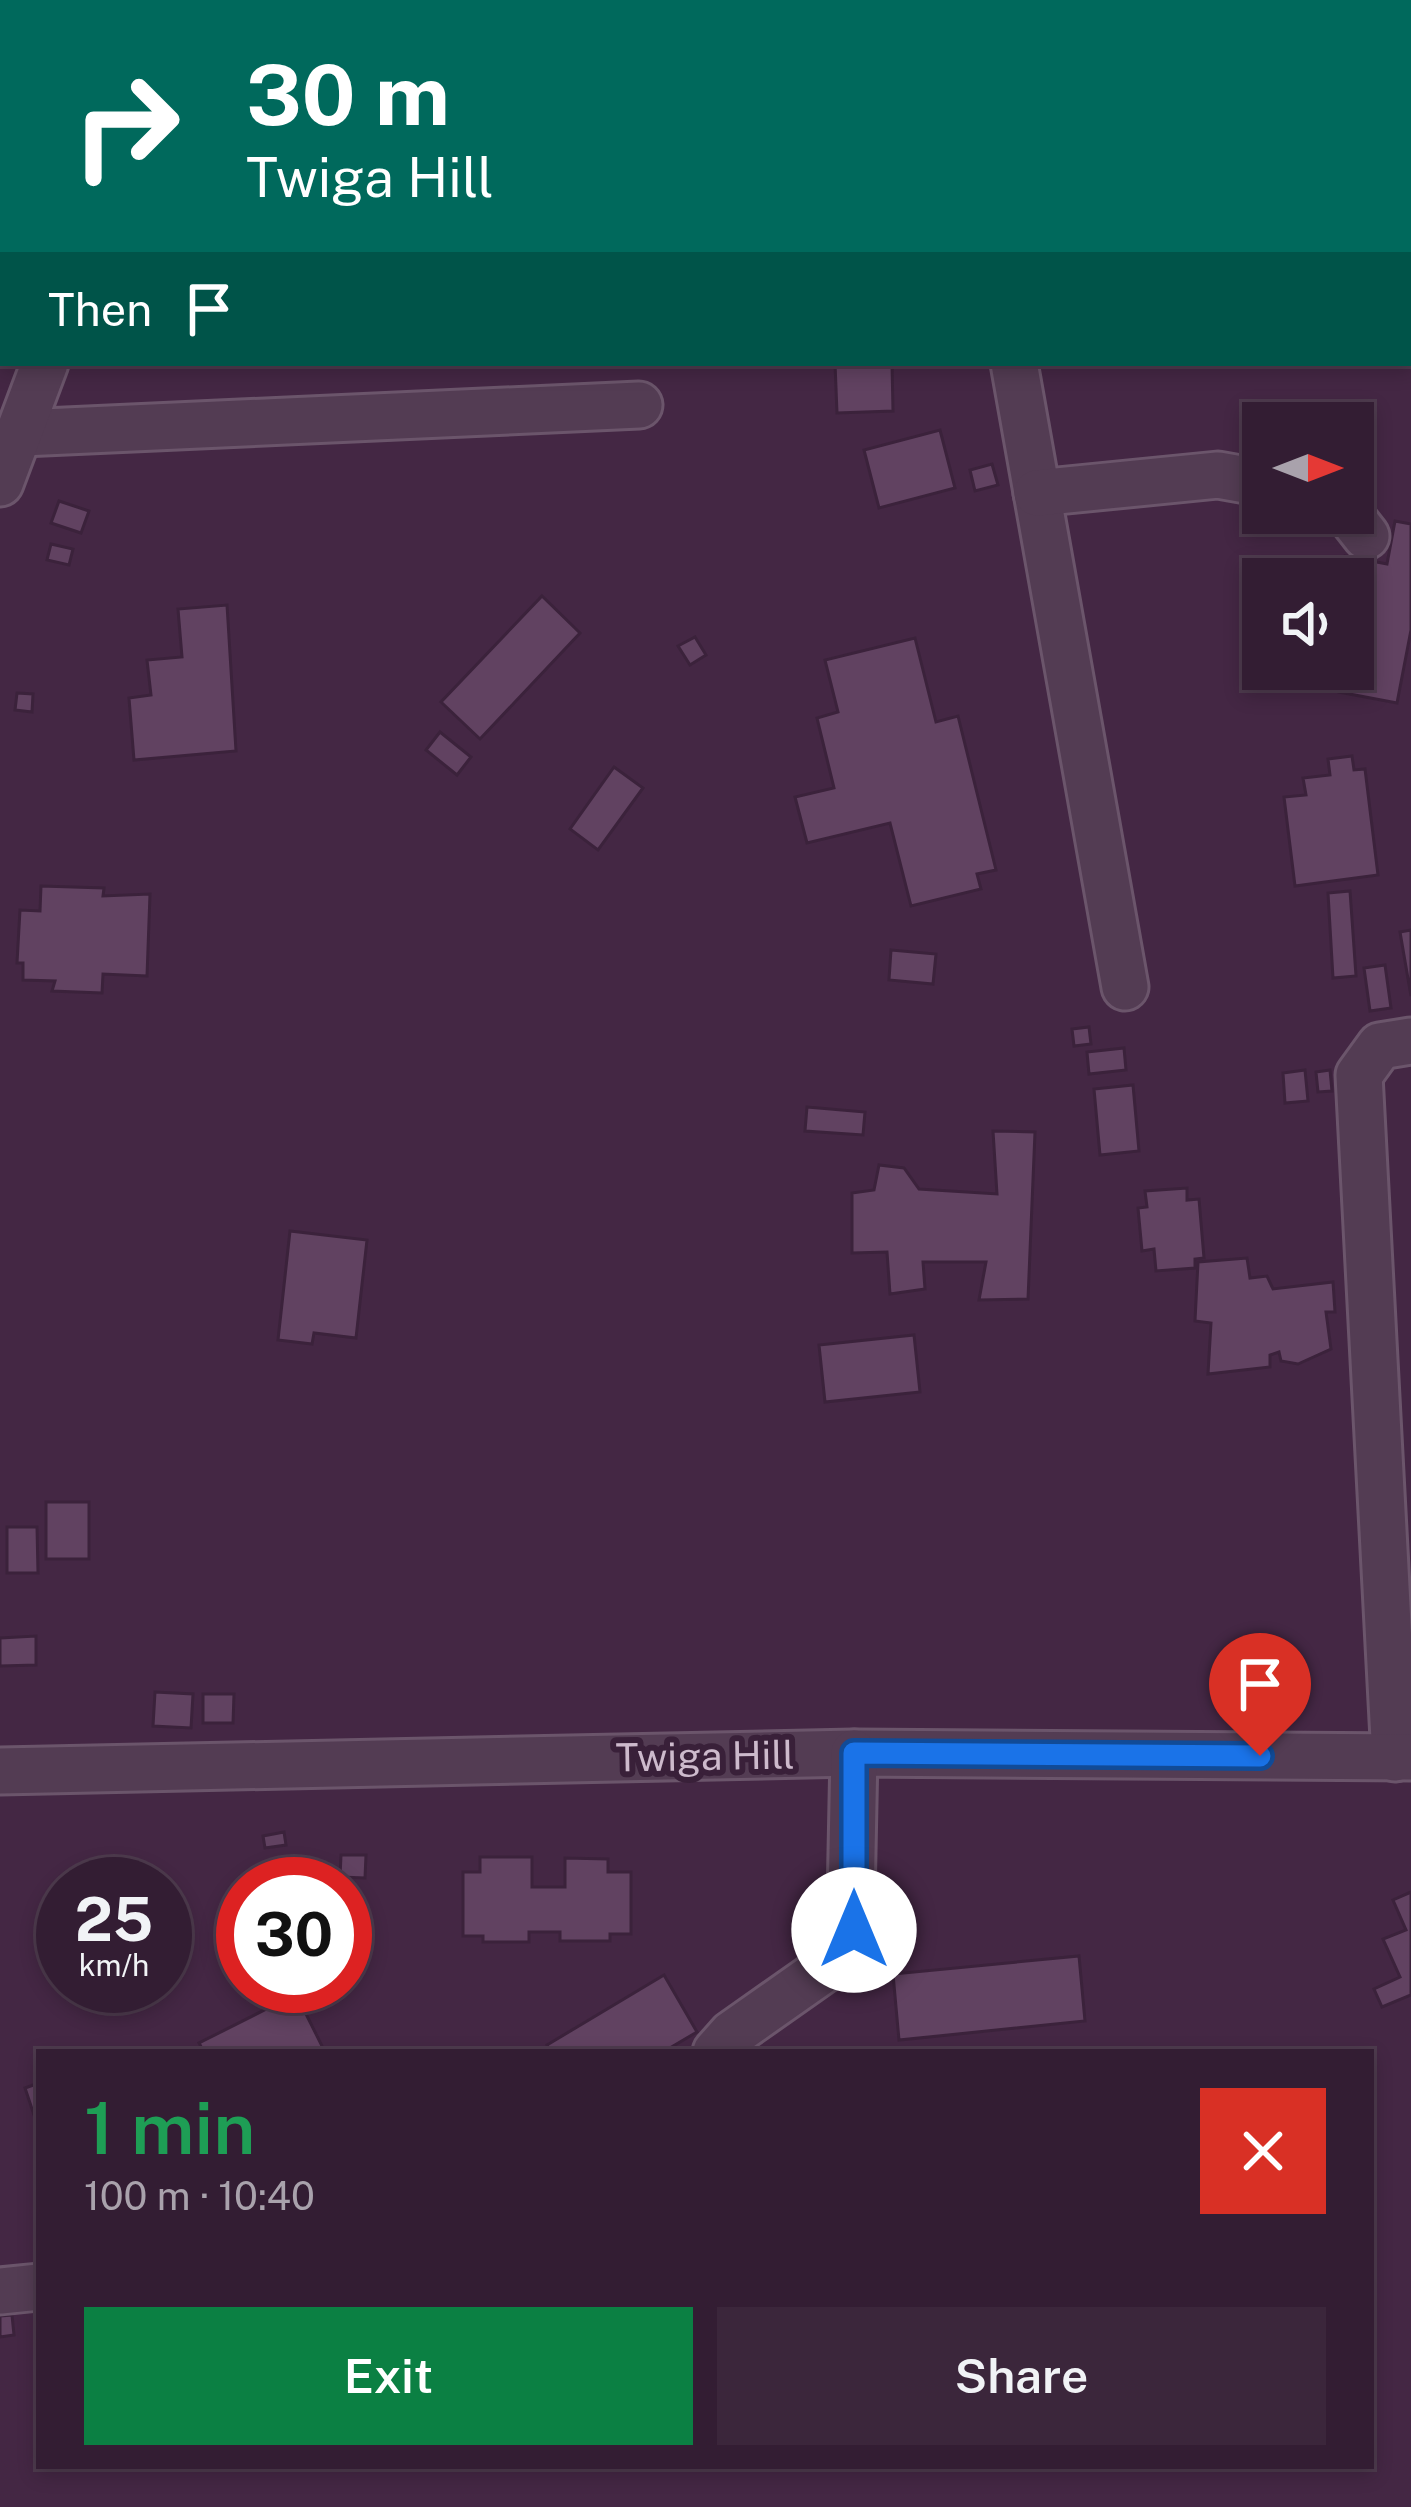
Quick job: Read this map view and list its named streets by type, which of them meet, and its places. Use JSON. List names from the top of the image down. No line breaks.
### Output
{"streets":{"street":["Twiga Hill"]},"north":"right","page":{"turn":["30 m","Twiga Hill"],"then":"Then","speed":"25 km/h","limit":"30","heading":["1 min","100 m · 10:40"],"buttons":["Exit","Share"]}}
